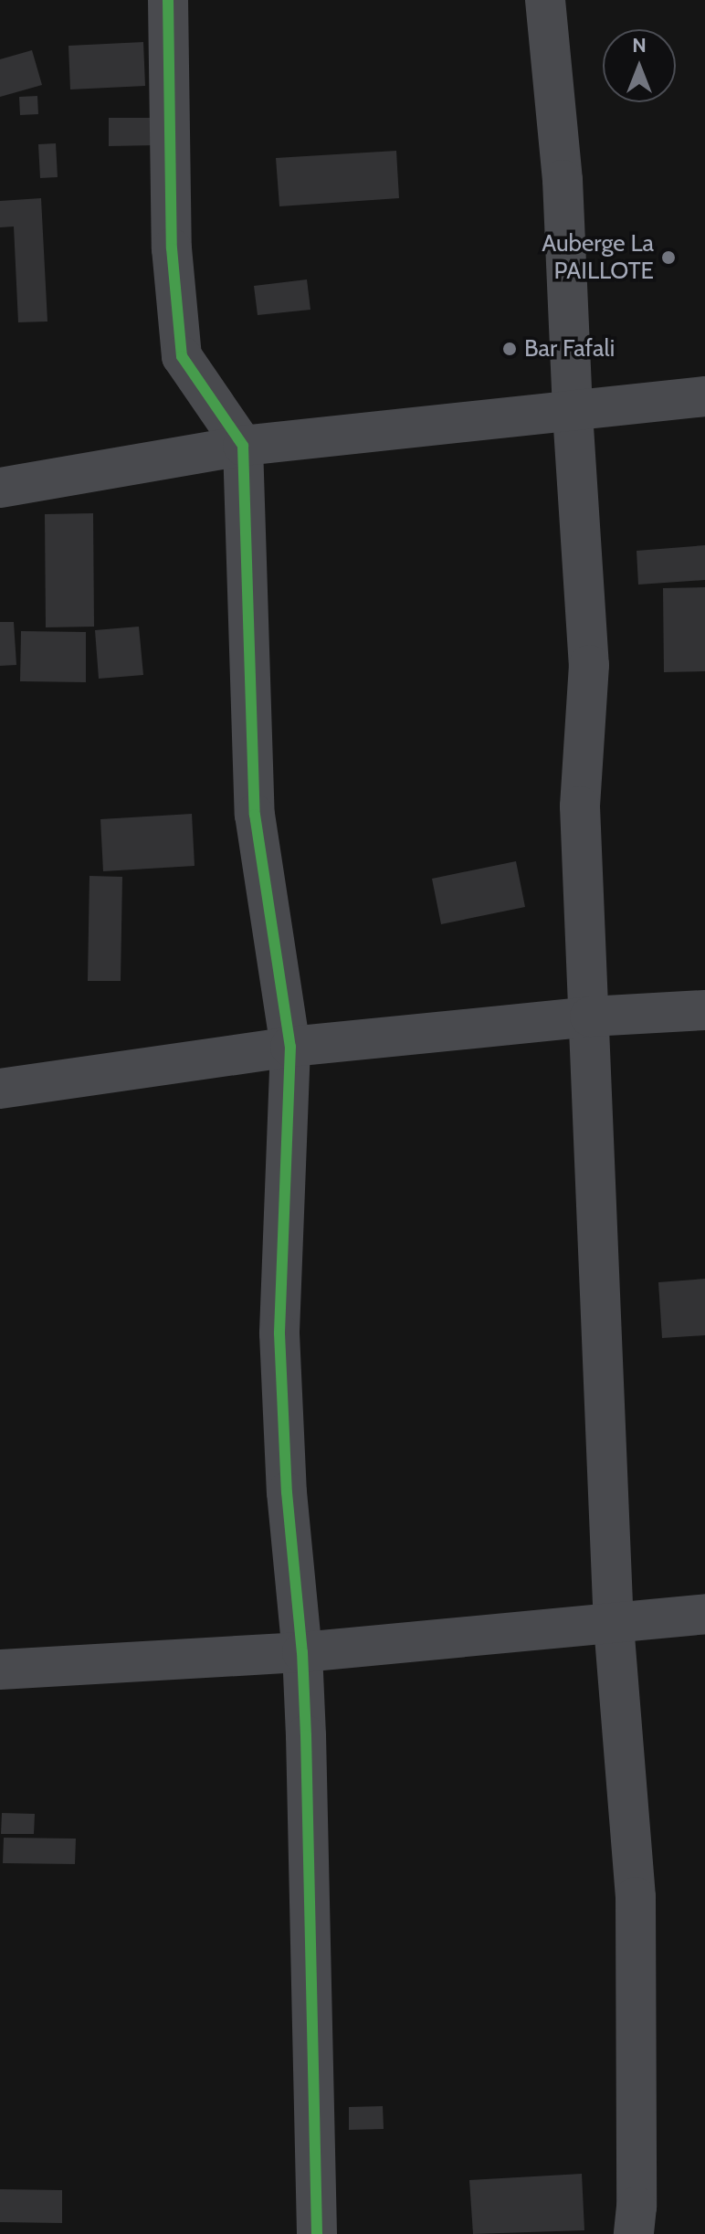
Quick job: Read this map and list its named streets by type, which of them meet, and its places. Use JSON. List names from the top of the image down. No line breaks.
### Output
{"places":["Auberge La PAILLOTE","Bar Fafali"],"north":"top"}
